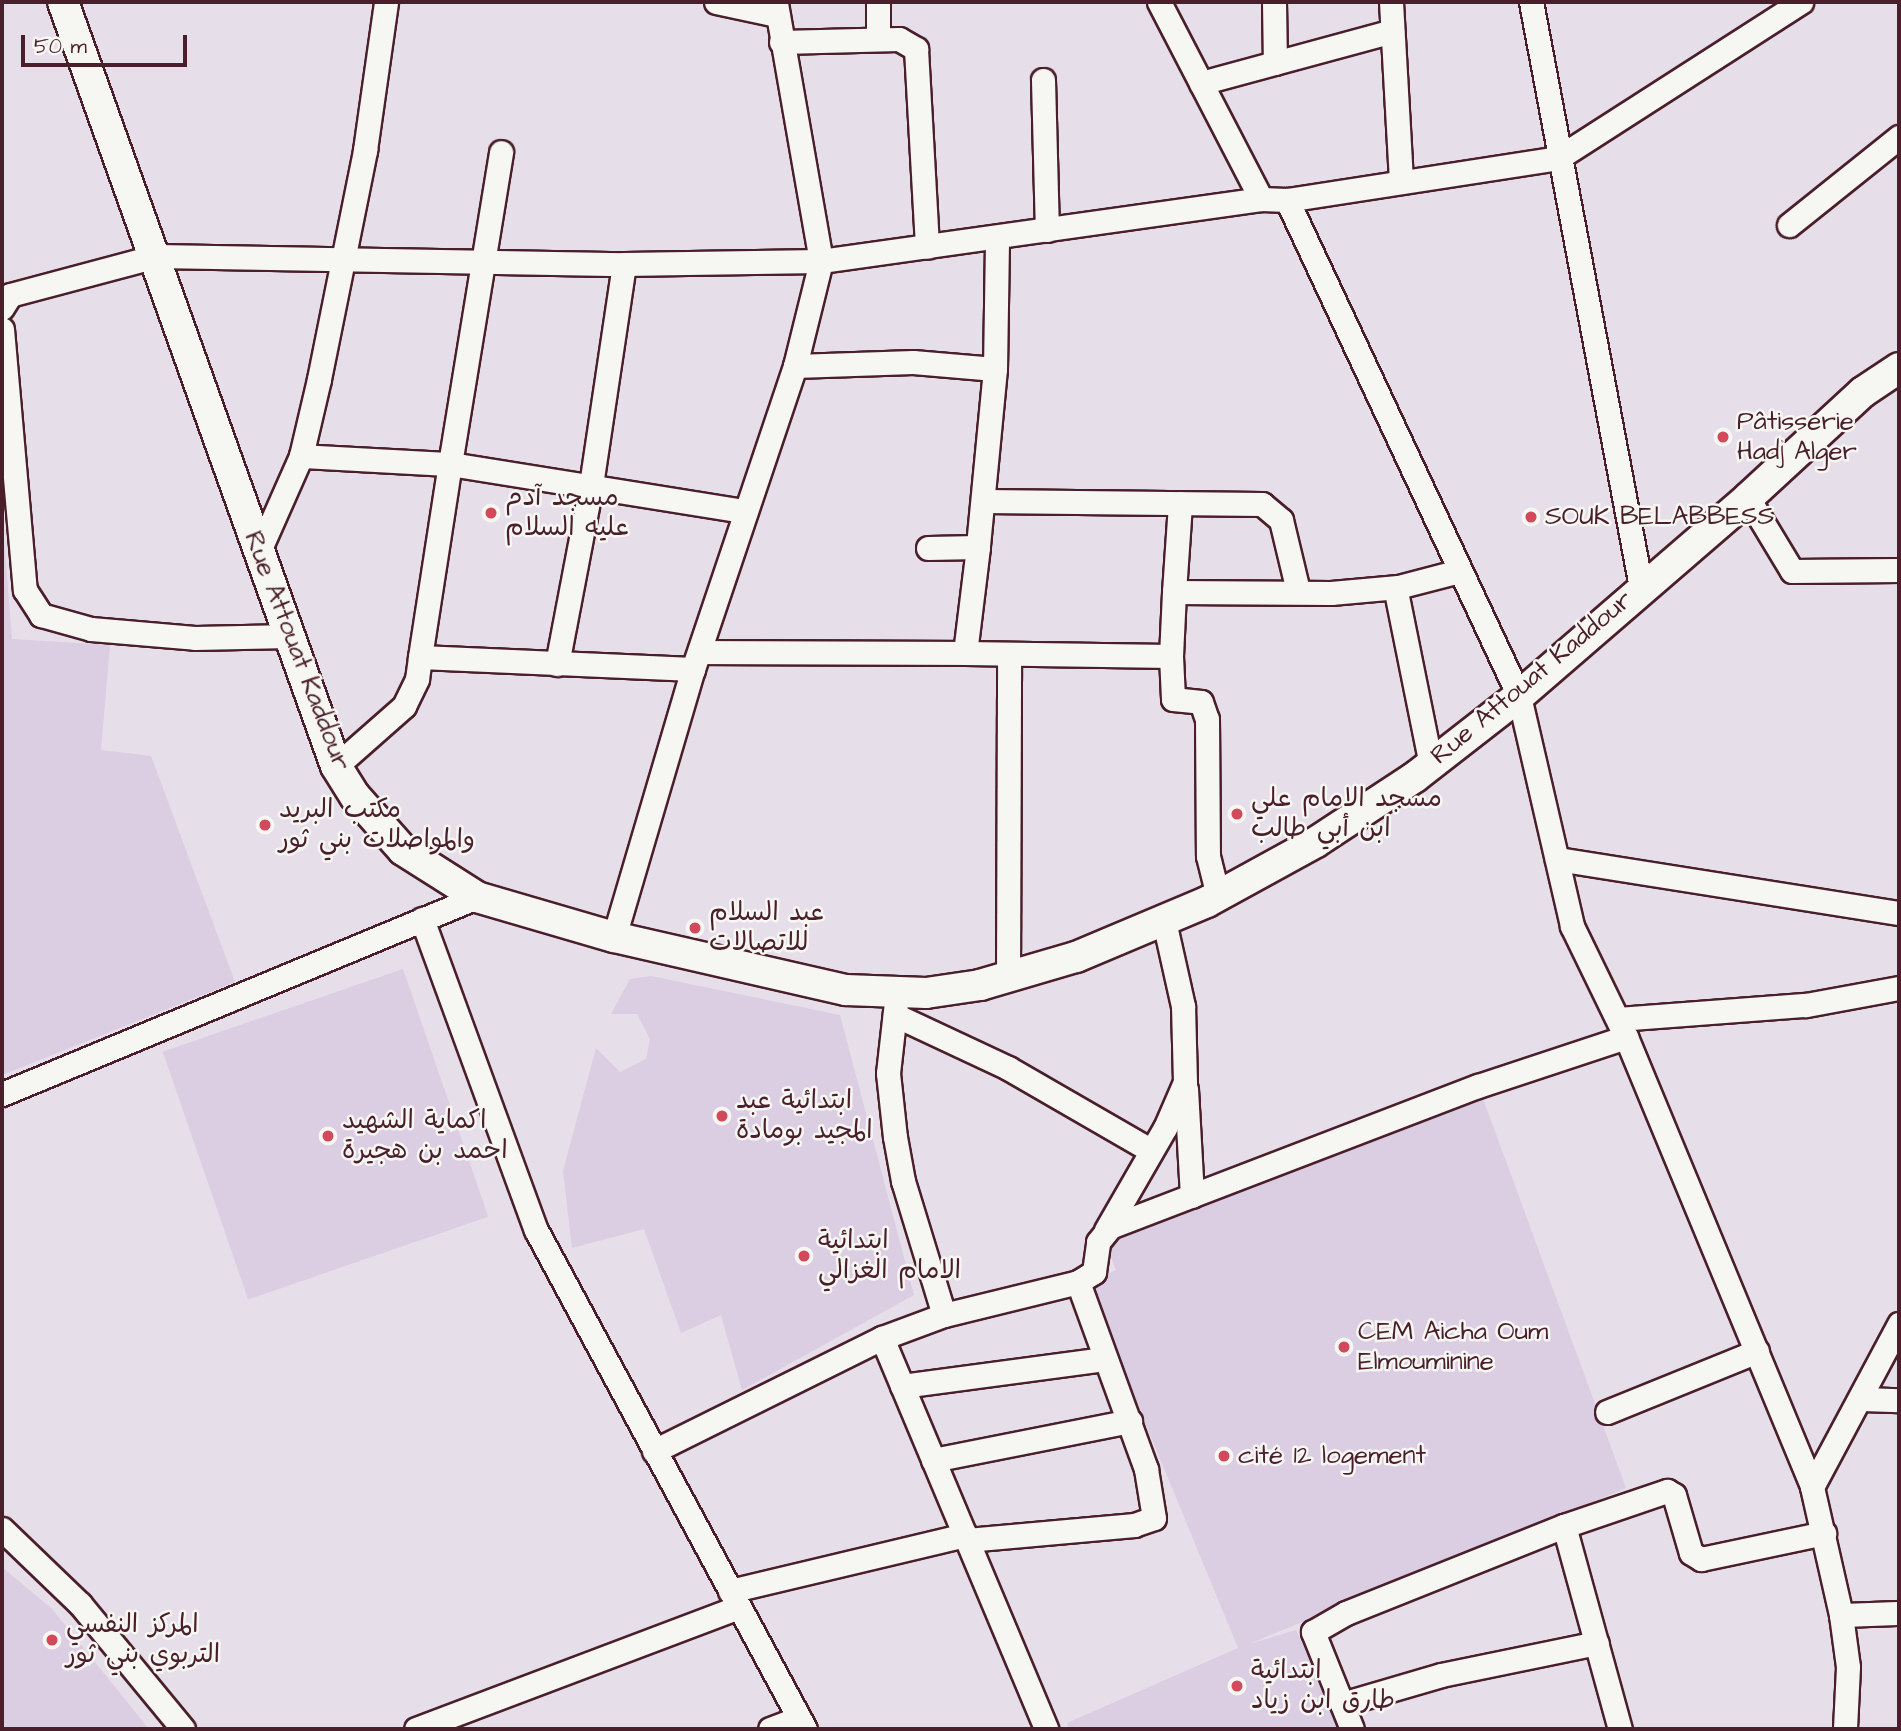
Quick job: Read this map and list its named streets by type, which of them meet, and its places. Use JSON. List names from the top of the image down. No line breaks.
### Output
{"streets":{"street":["Rue Attouat Kaddour"]},"places":["Pâtisserie Hadj Alger","مسجد آدم عليه السلام","SOUK BELABBESS","مسجد الامام علي ابن أبي طالب","مكتب البريد والمواصلات بني ثور","عبد السلام للاتصالات","ابتدائية عبد المجيد بومادة","اكماية الشهيد احمد بن هجيرة","ابتدائية الامام الغزالي","CEM Aicha Oum Elmouminine","cité 12 logement","المركز النفسي التربوي بني ثور","ابتدائية طارق ابن زياد"],"scale_bar":"50 m"}
